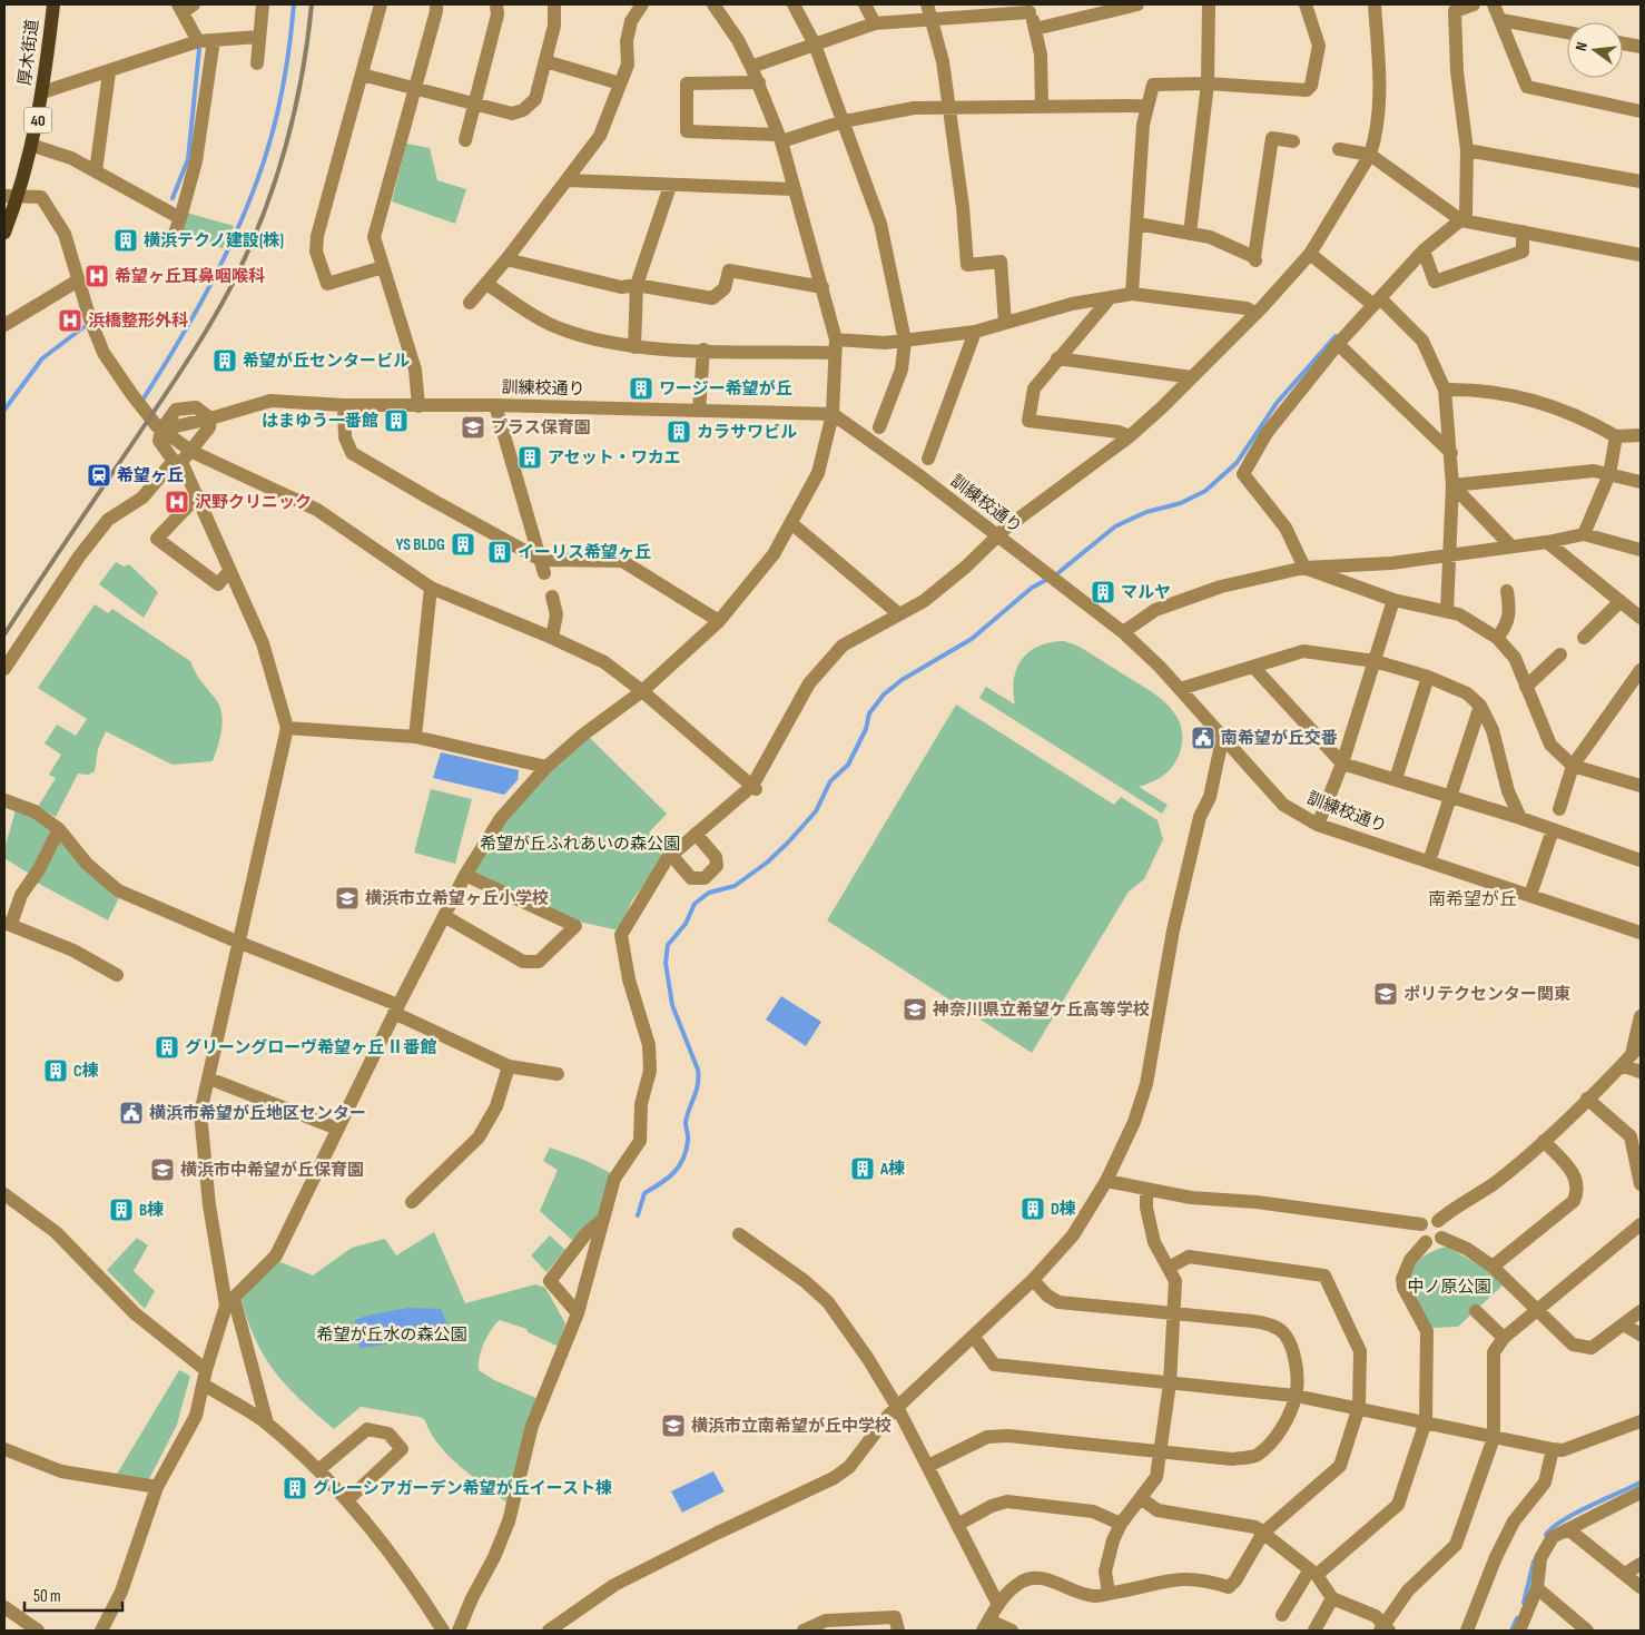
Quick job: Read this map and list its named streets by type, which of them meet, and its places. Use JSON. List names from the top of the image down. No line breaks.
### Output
{"streets":{"main road":["厚木街道","40"],"street":["訓練校通り"]},"districts":["南希望が丘"],"parks":["希望が丘ふれあいの森公園","中ノ原公園","希望が丘水の森公園"],"places":{"building":["横浜テクノ建設(株)","希望が丘センタービル","ワージー希望が丘","はまゆう一番館","カラサワビル","アセット・ワカエ","YS BLDG","イーリス希望ヶ丘","マルヤ","グリーングローヴ希望ヶ丘 Ⅱ番館","C棟","A棟","D棟","B棟","グレーシアガーデン希望が丘イースト棟"],"hospital":["希望ヶ丘耳鼻咽喉科","浜橋整形外科","沢野クリニック"],"school or university":["プラス保育園","横浜市立希望ヶ丘小学校","ポリテクセンター関東","神奈川県立希望ケ丘高等学校","横浜市中希望が丘保育園","横浜市立南希望が丘中学校"],"station":["希望ヶ丘"],"public building":["南希望が丘交番","横浜市希望が丘地区センター"]},"scale_bar":"50 m","north":"left"}
